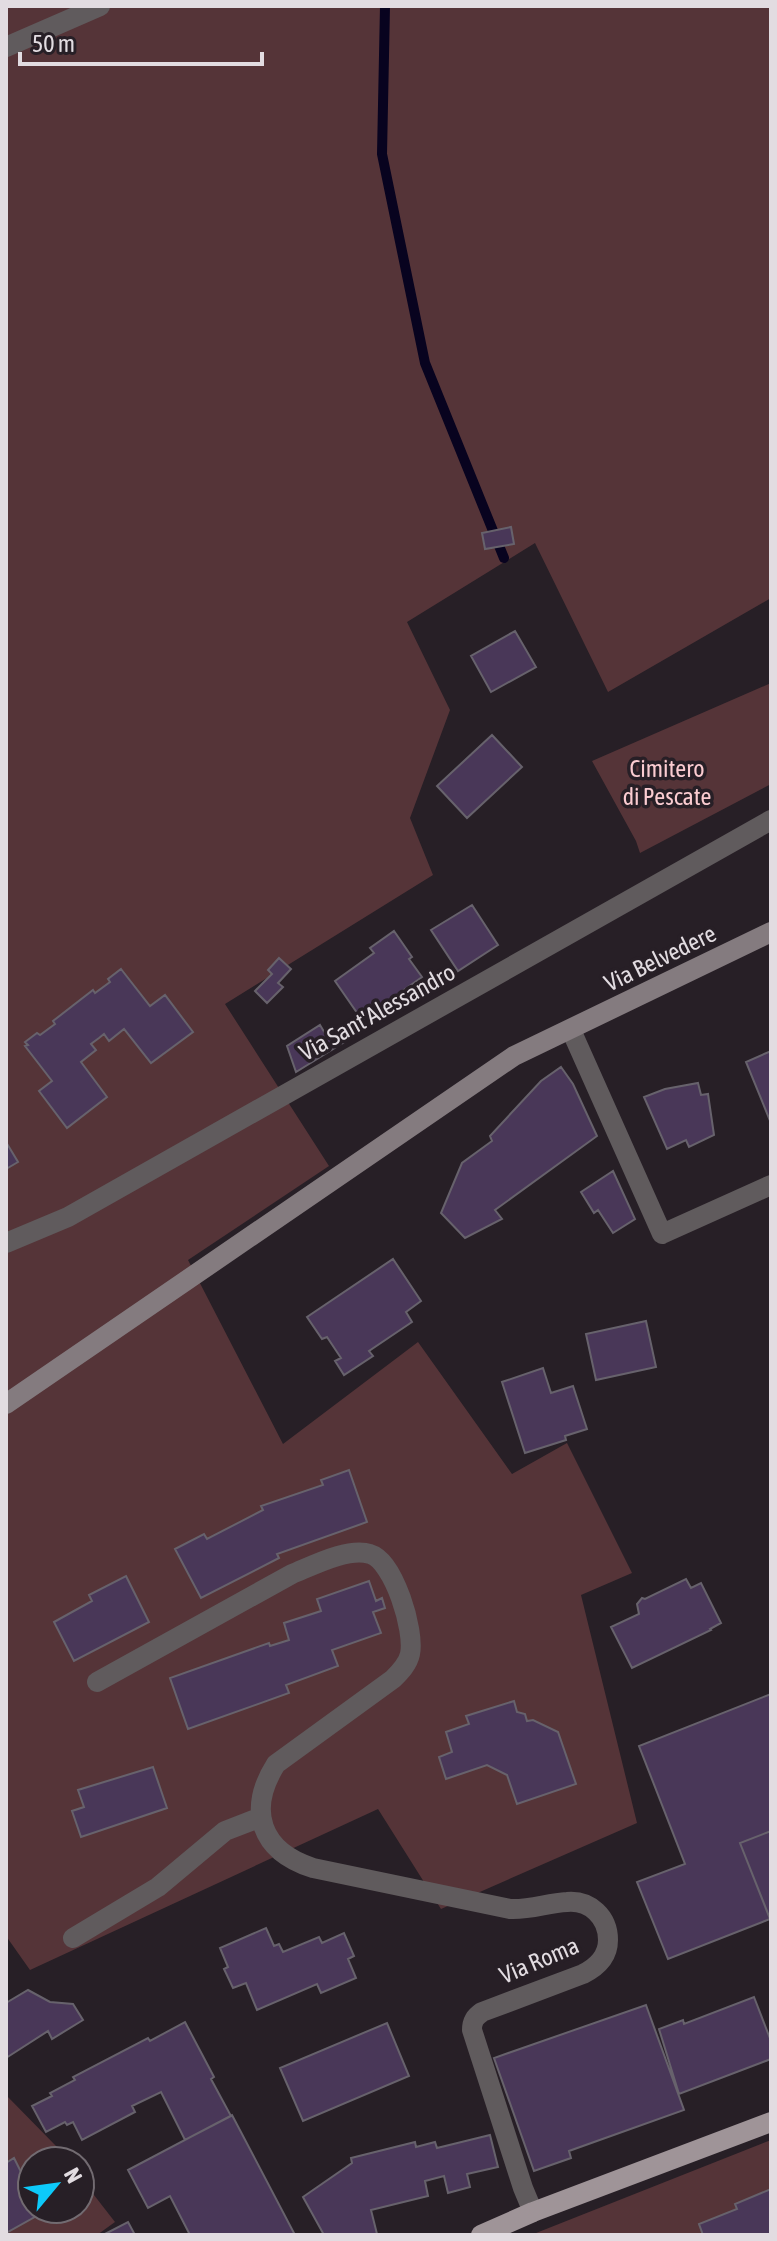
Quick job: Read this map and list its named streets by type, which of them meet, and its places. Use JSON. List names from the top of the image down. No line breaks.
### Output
{"streets":{"main road":["Via Belvedere"],"street":["Via Sant'Alessandro","Via Roma"]},"parks":["Cimitero di Pescate"],"scale_bar":"50 m","north":"top right"}
